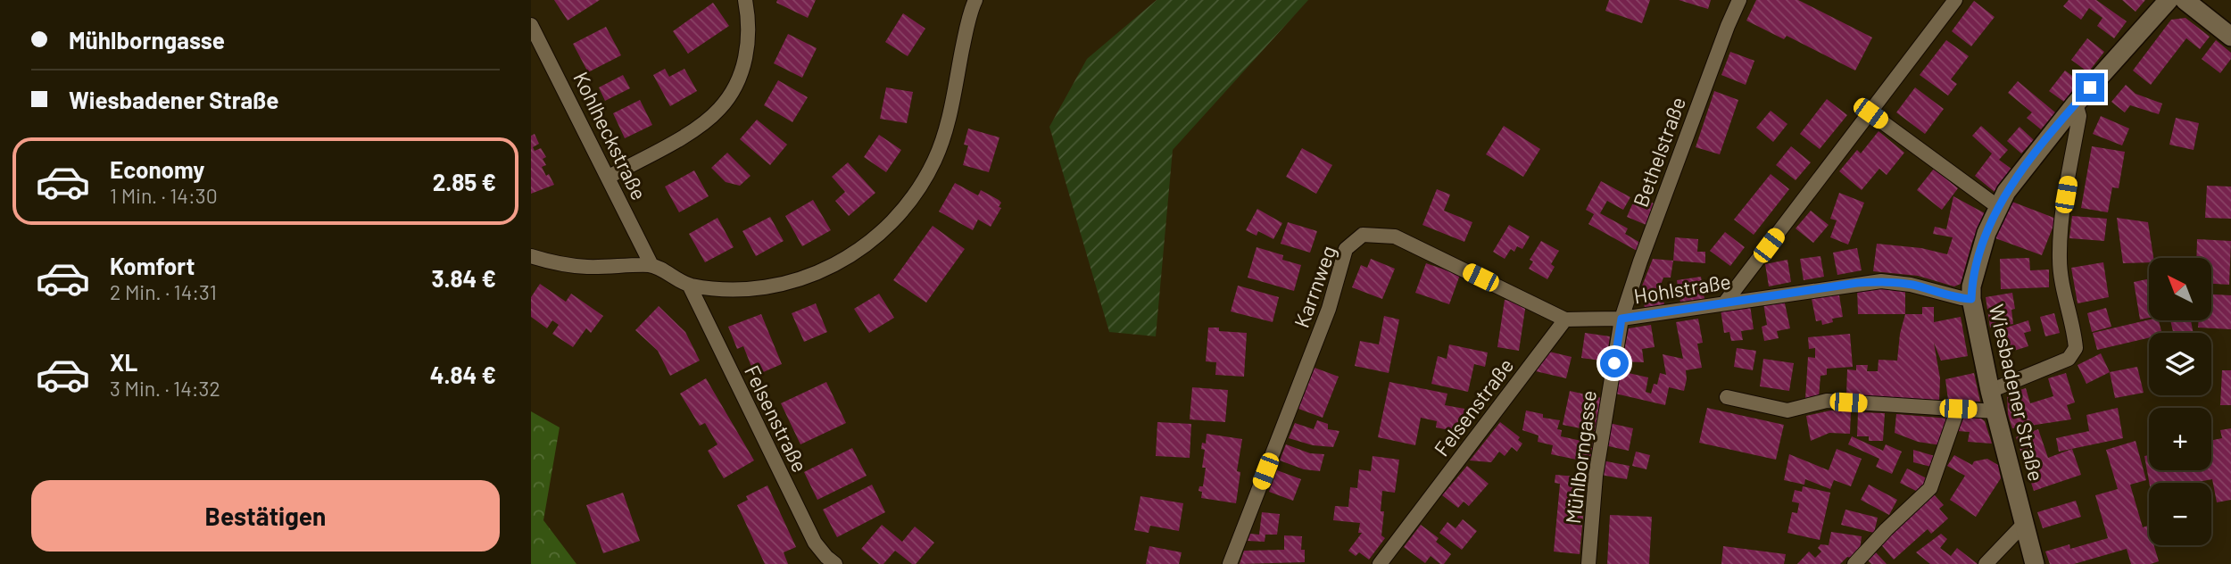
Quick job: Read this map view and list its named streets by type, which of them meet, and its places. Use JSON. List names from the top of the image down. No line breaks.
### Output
{"streets":{"street":["Kohlheckstraße","Bethelstraße","Karrnweg","Hohlstraße","Wiesbadener Straße","Felsenstraße","Mühlborngasse"]},"crossings":[["Bethelstraße","Hohlstraße"],["Bethelstraße","Mühlborngasse"],["Karrnweg","Felsenstraße"],["Hohlstraße","Wiesbadener Straße"],["Hohlstraße","Mühlborngasse"]],"north":"top left","page":{"banner":["Mühlborngasse","Wiesbadener Straße"],"list":[{"name":"Economy","note":"1 Min. · 14:30","value":"2.85 €"},{"name":"Komfort","note":"2 Min. · 14:31","value":"3.84 €"},{"name":"XL","note":"3 Min. · 14:32","value":"4.84 €"}],"map_buttons":["+","−"],"buttons":"Bestätigen"}}
